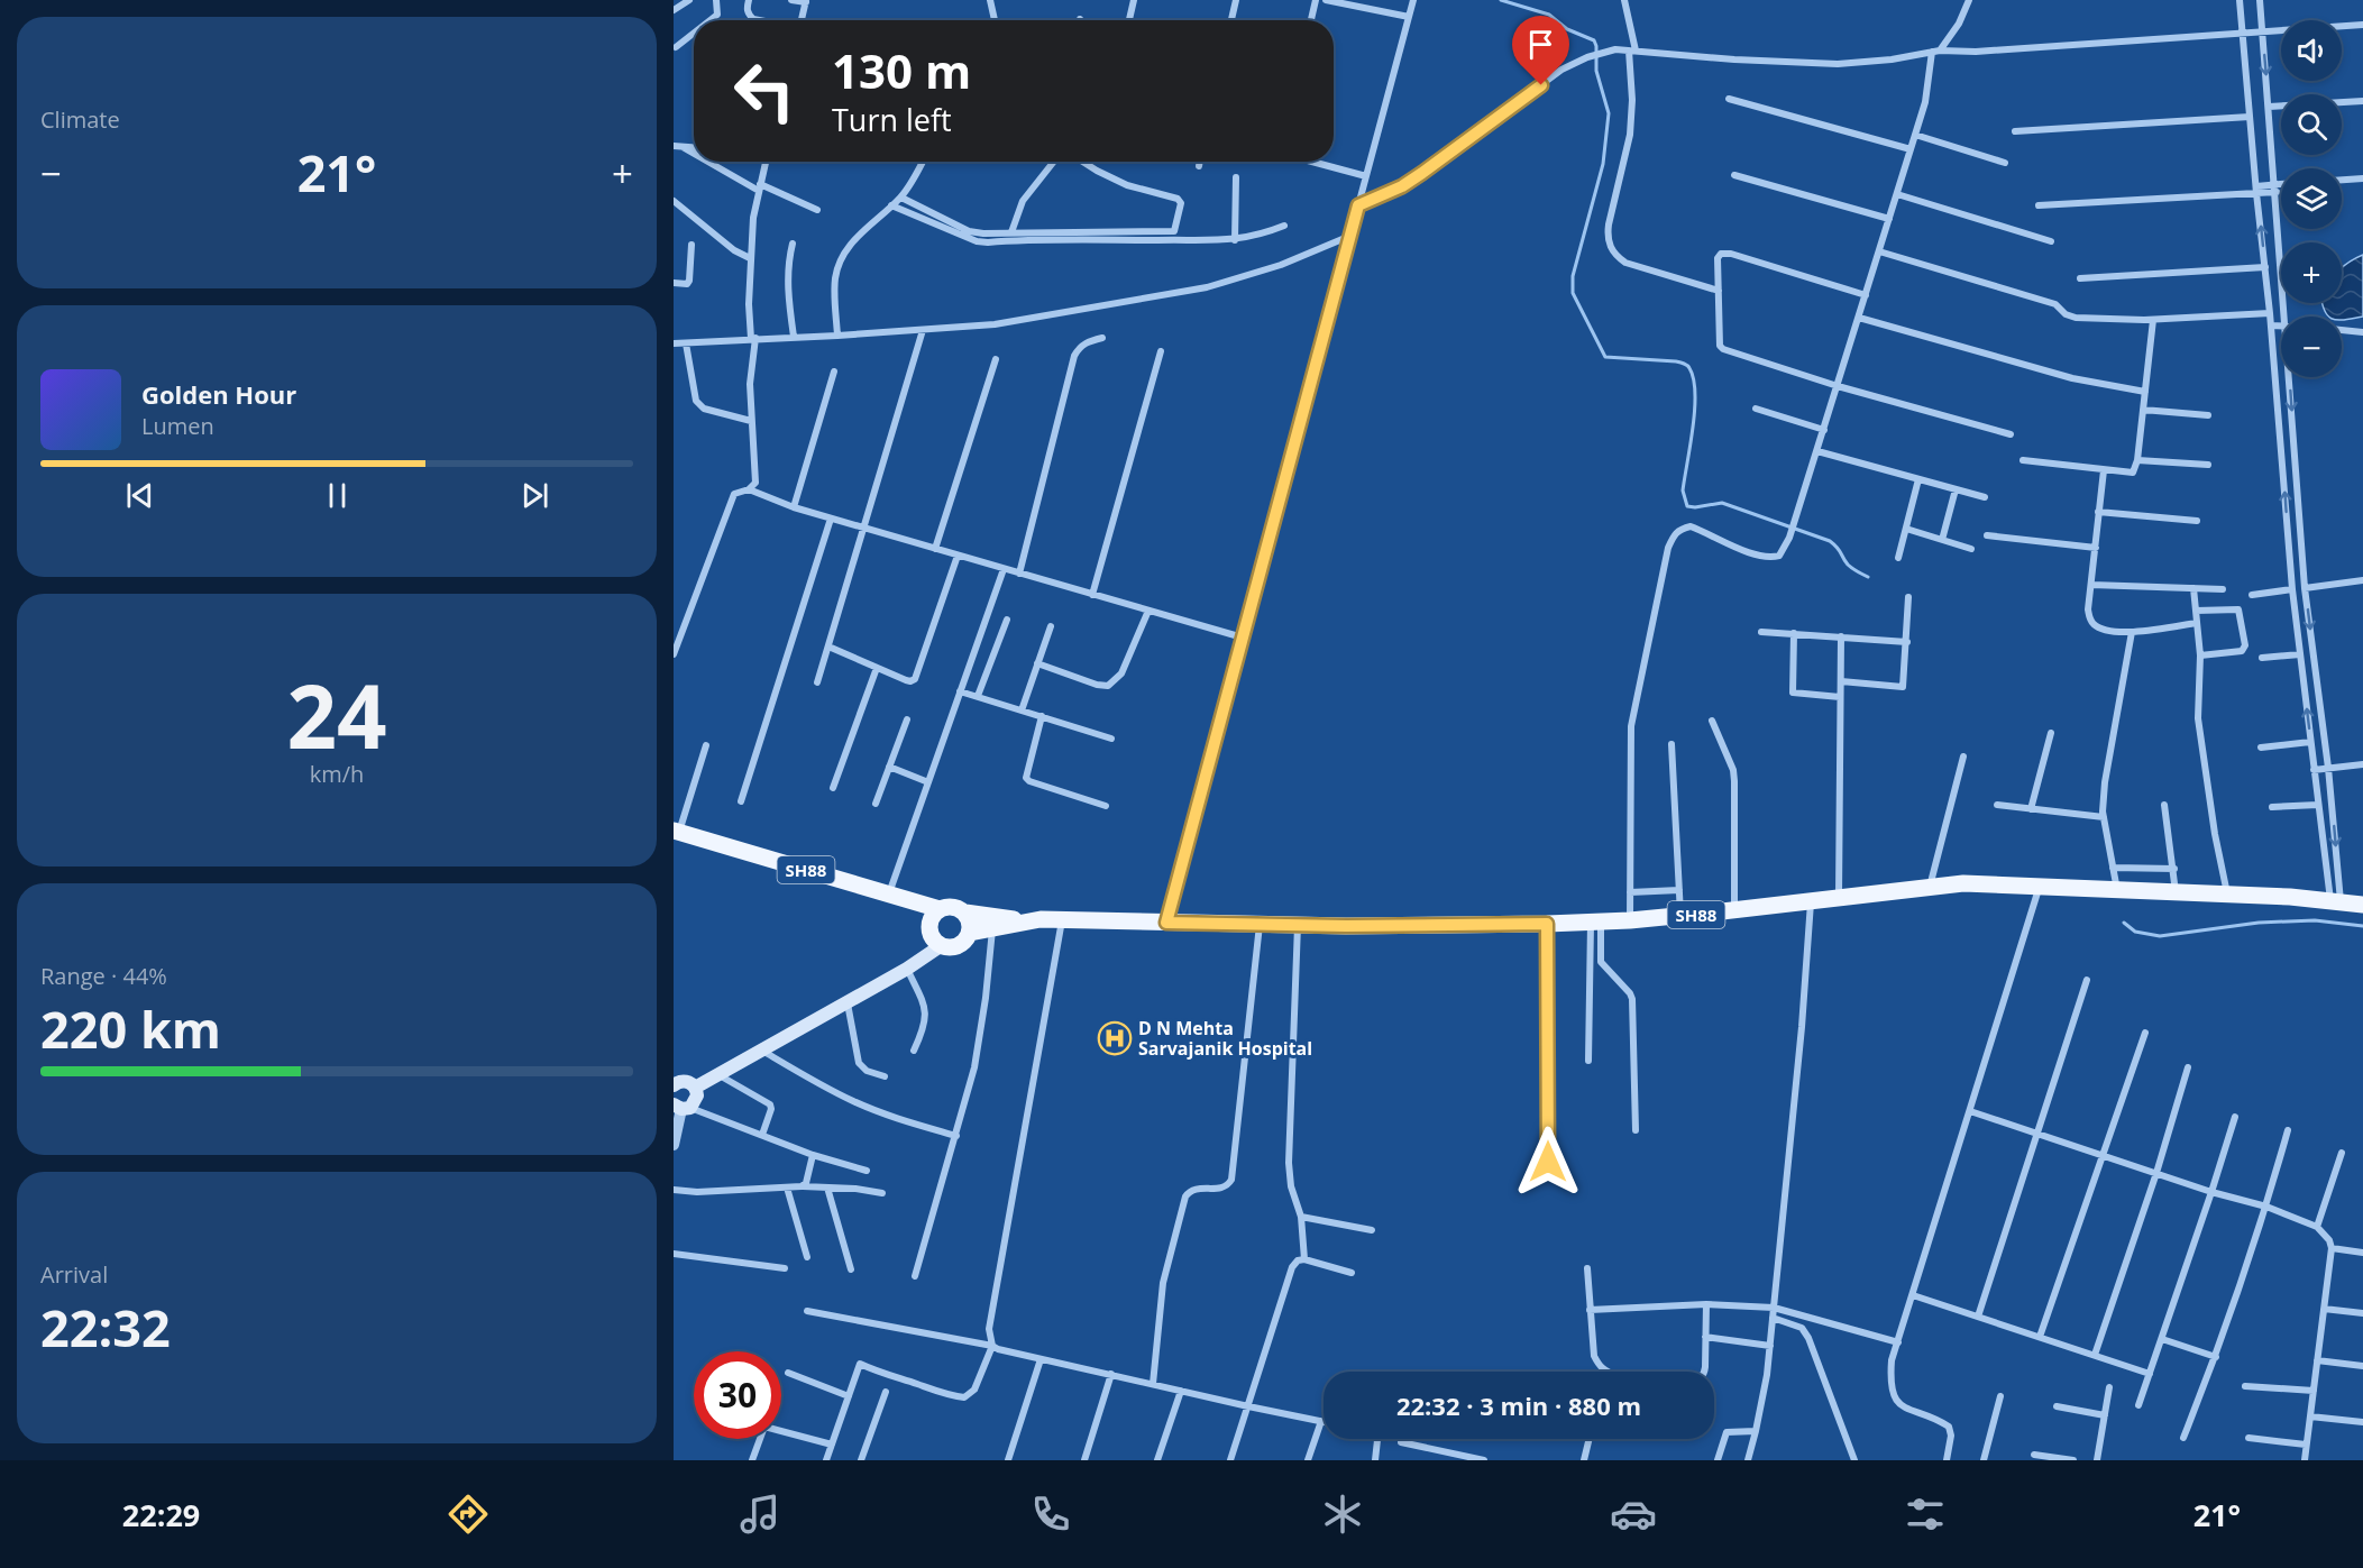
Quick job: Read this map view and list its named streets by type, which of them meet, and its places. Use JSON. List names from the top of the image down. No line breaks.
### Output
{"streets":{"main road":["SH88"]},"places":{"hospital":["D N Mehta Sarvajanik Hospital"]},"page":{"tile":["Climate",["24","km/h"],["Range · 44%","220 km"],["Arrival","22:32"]],"map_buttons":["+","−"],"turn":["130 m","Turn left"],"heat":["−","21°","+"],"song":["Golden Hour","Lumen"],"limit":"30","trip":"22:32 · 3 min · 880 m","tabs":["22:29","21°"]}}
